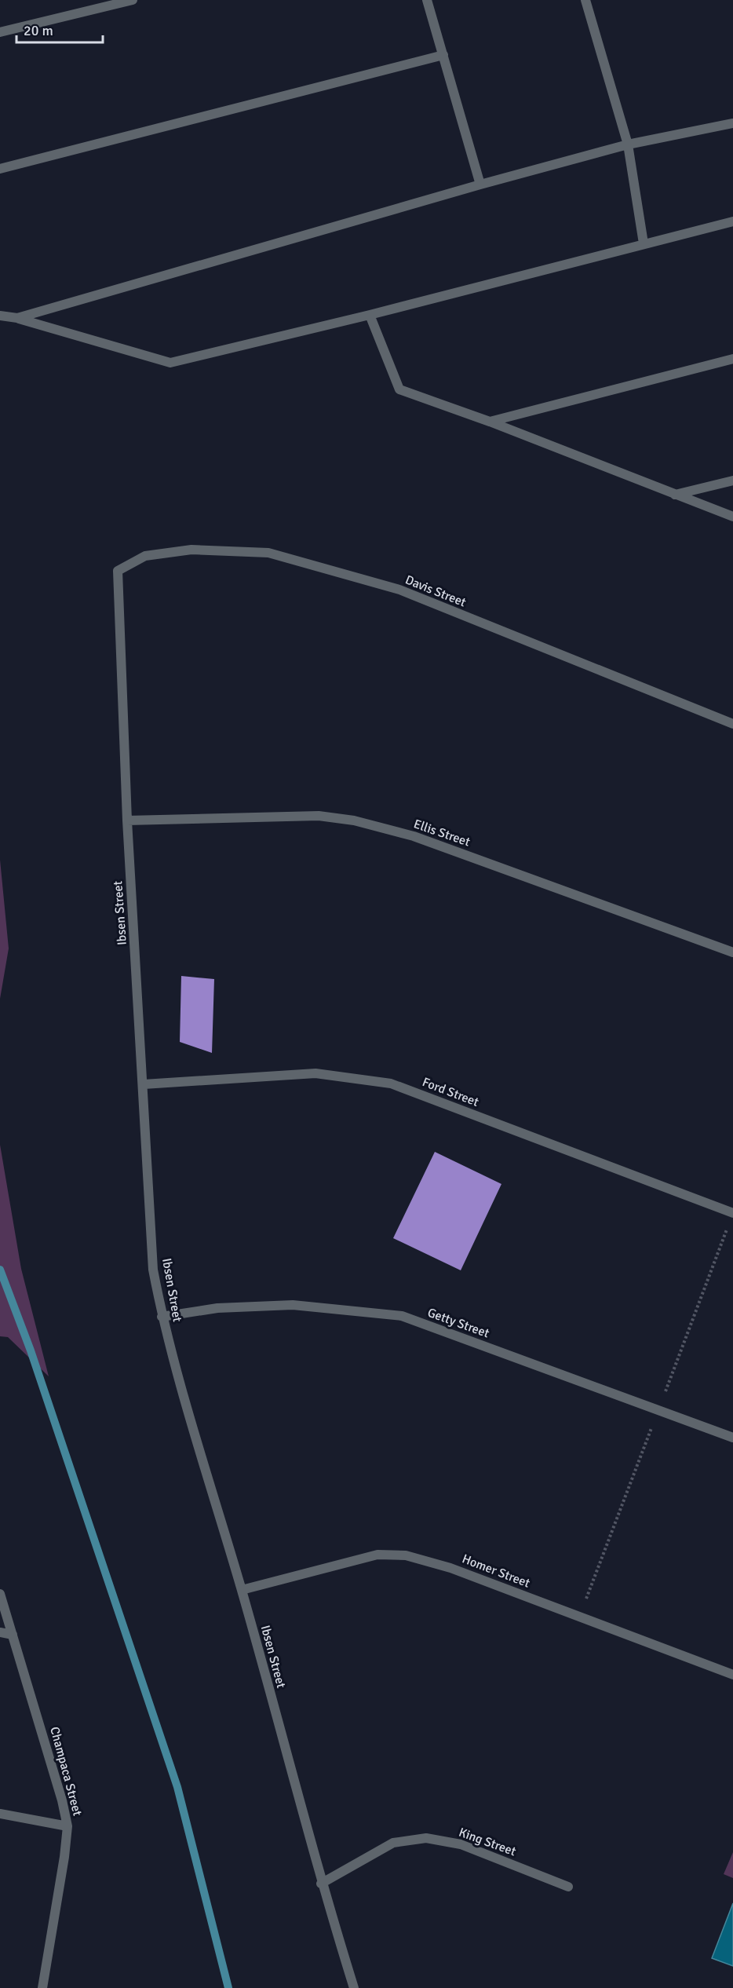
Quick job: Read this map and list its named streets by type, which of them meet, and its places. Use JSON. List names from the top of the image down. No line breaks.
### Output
{"streets":{"street":["Davis Street","Ellis Street","Ibsen Street","Ford Street","Getty Street","Homer Street","Champaca Street","King Street"]},"crossings":[["Davis Street","Ibsen Street"],["Ellis Street","Ibsen Street"],["Ibsen Street","Ford Street"],["Ibsen Street","Getty Street"],["Ibsen Street","Homer Street"],["Ibsen Street","King Street"]],"scale_bar":"20 m"}
